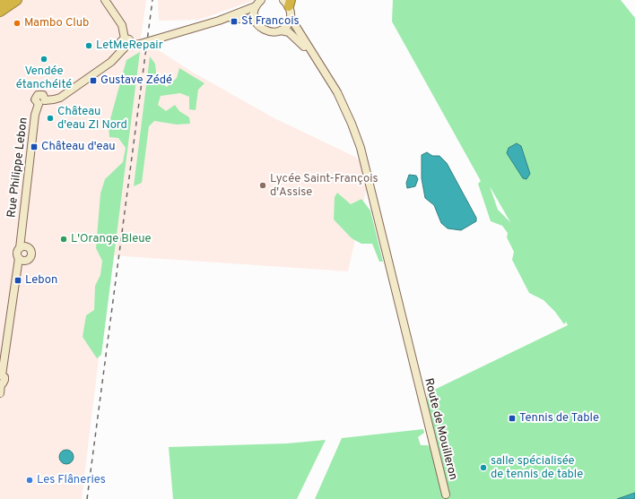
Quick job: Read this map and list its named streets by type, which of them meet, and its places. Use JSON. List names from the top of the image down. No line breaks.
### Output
{"streets":{"street":["Rue Philippe Lebon","Route de Mouilleron"]},"places":{"transit":["St Francois","Gustave Zédé","Château d'eau","Lebon","Tennis de Table"],"other":["Mambo Club","LetMeRepair","Vendée étanchéité","Château d'eau ZI Nord","Lycée Saint-François d'Assise","L'Orange Bleue","salle spécialisée de tennis de table","Les Flâneries"]}}
